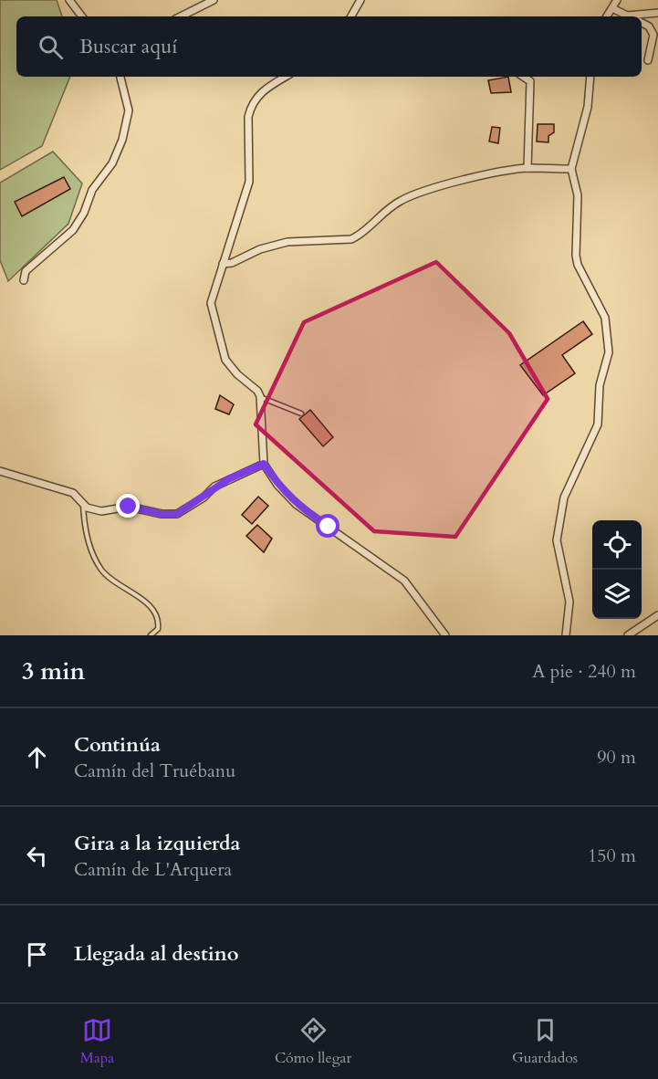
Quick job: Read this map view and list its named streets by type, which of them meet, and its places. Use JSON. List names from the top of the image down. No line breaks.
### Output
{"page":{"search":"Buscar aquí","heading":["3 min","A pie · 240 m"],"list":[["Continúa","Camín del Truébanu","90 m"],["Gira a la izquierda","Camín de L'Arquera","150 m"],"Llegada al destino"],"nav":["Mapa","Cómo llegar","Guardados"]}}
